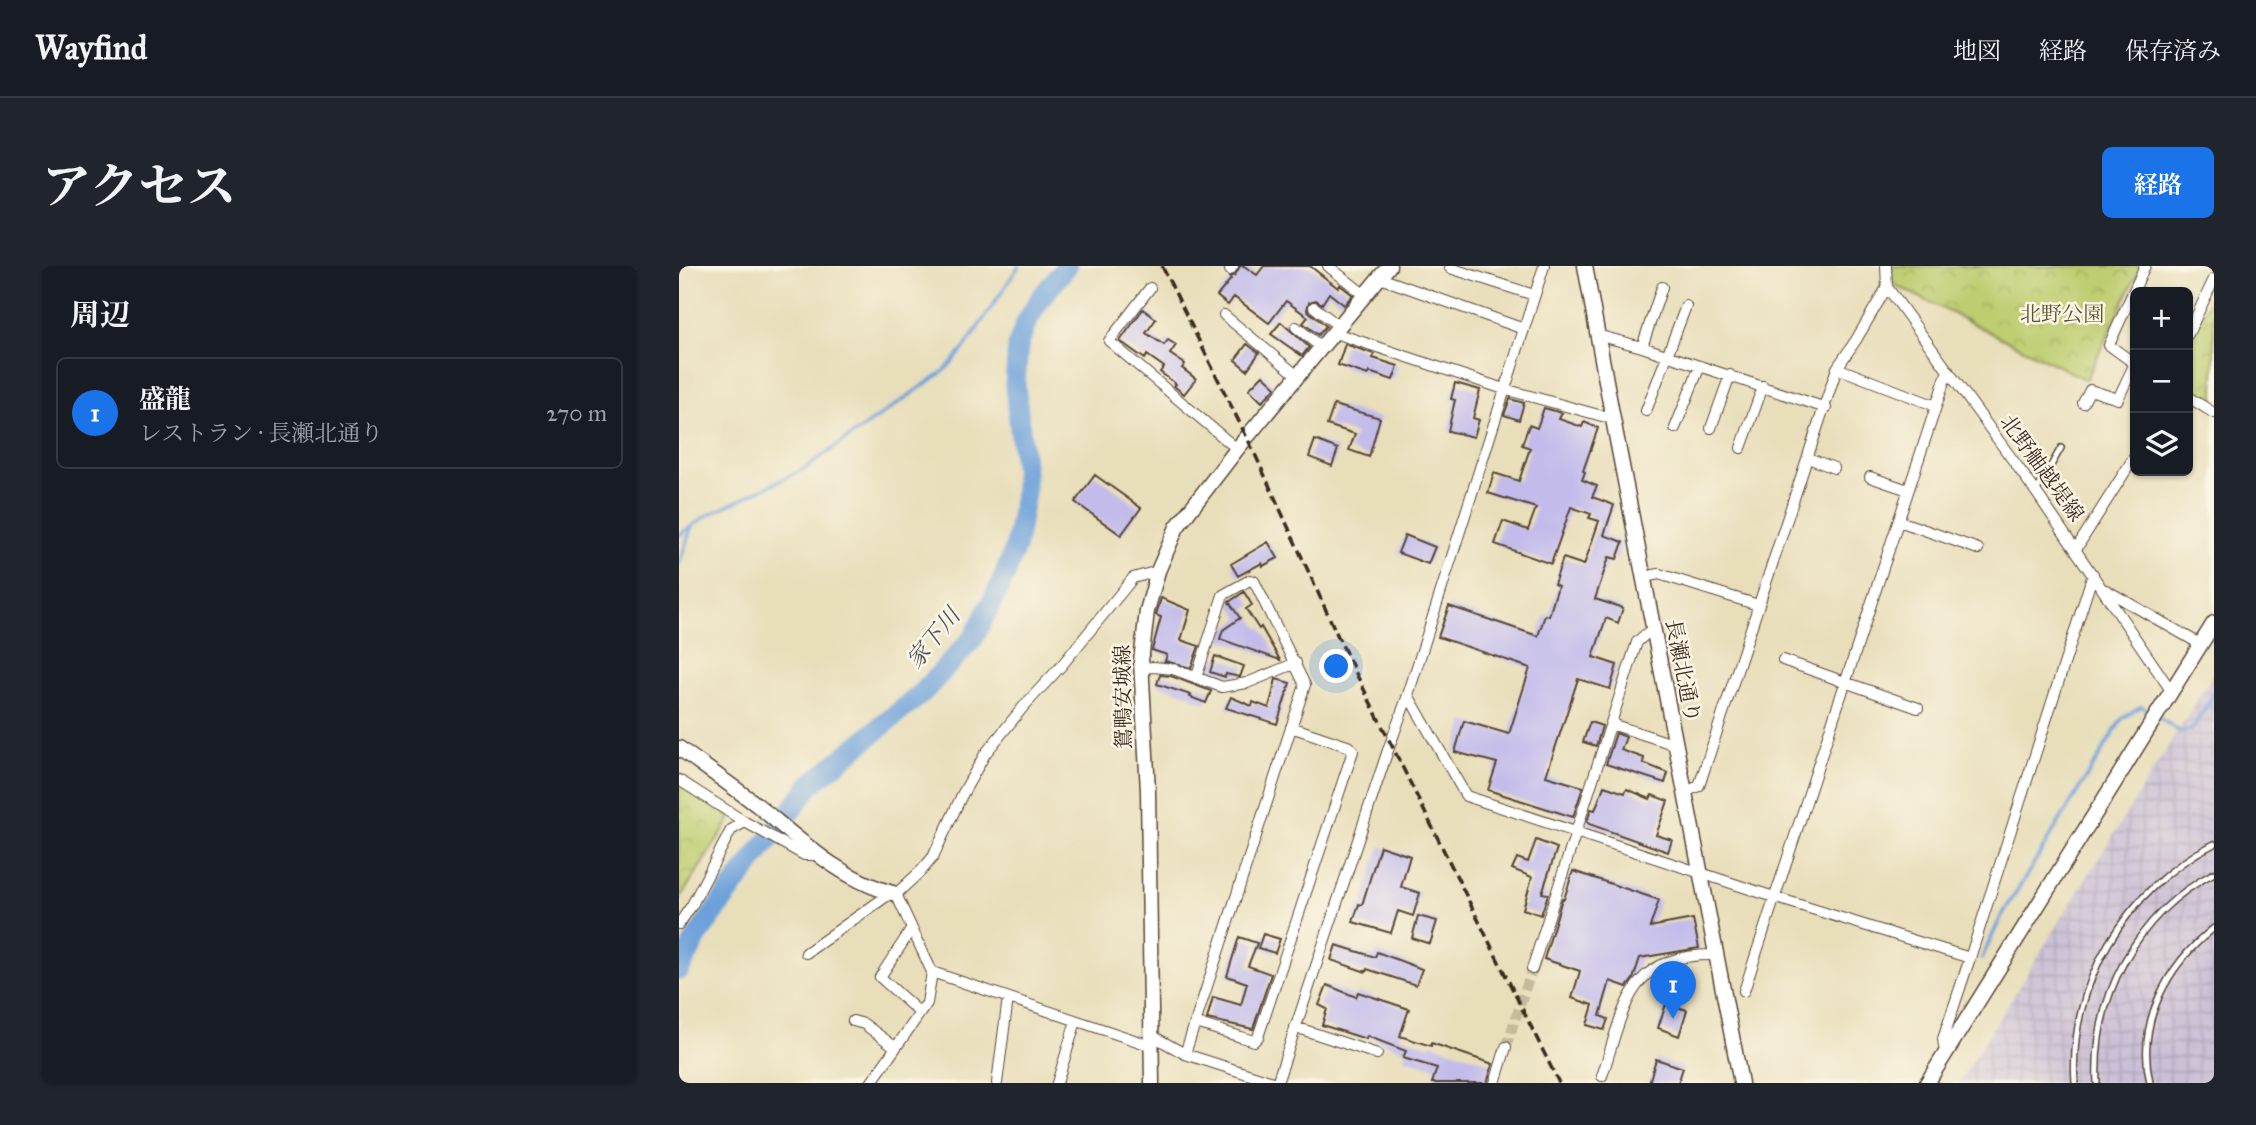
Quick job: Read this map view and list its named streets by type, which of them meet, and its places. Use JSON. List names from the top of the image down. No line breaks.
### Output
{"streets":{"street":["北野舳越堤線","長瀬北通り","鴛鴨安城線"]},"water":["家下川"],"parks":["北野公園"],"page":{"header":"Wayfind","nav":["地図","経路","保存済み"],"title":"アクセス","buttons":"経路","heading":"周辺","map_buttons":["+","−"],"list":[{"mark":"1","name":"盛龍","note":"レストラン · 長瀬北通り","value":"270 m"}],"pins":"1"}}
